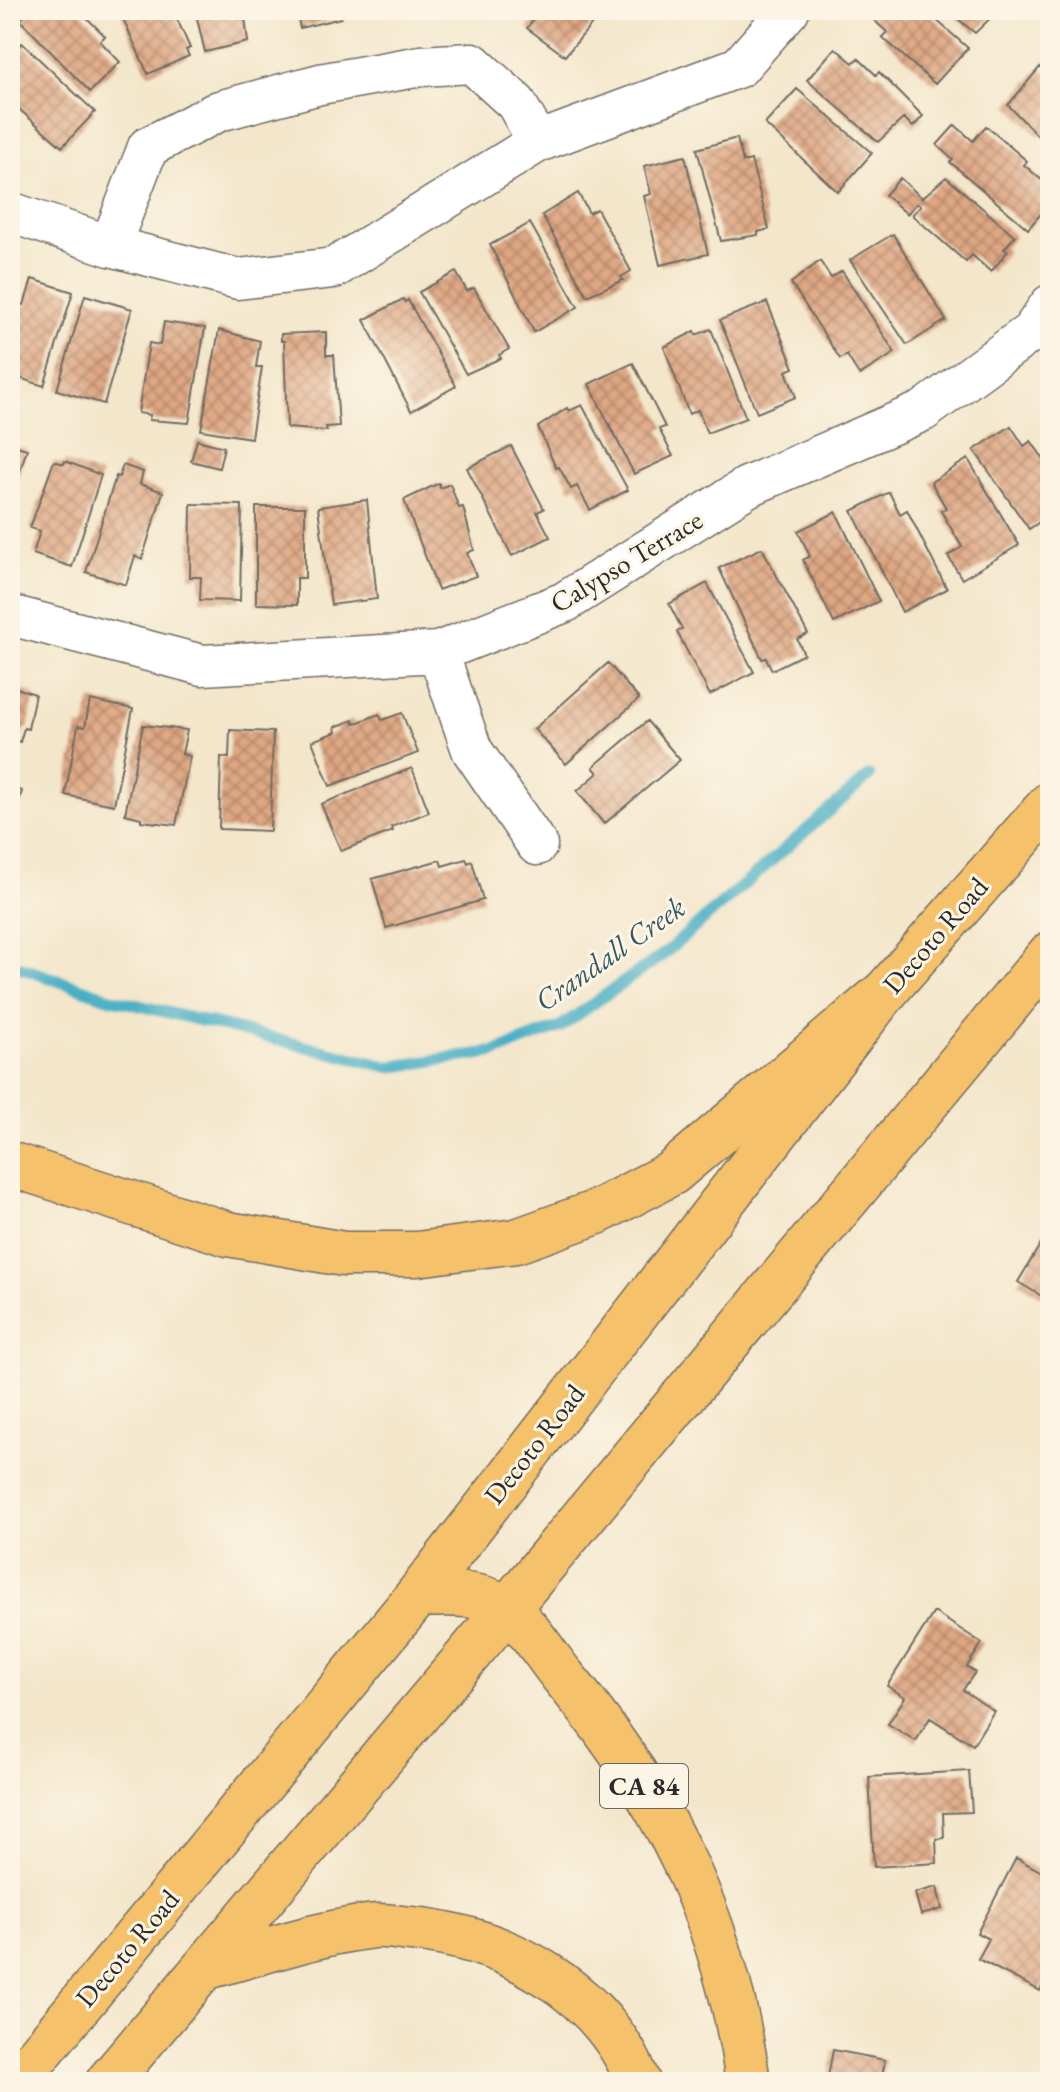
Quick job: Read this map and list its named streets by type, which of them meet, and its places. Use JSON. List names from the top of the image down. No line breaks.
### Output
{"streets":{"main road":["Decoto Road","CA 84"],"street":["Calypso Terrace"]},"water":["Crandall Creek"]}
